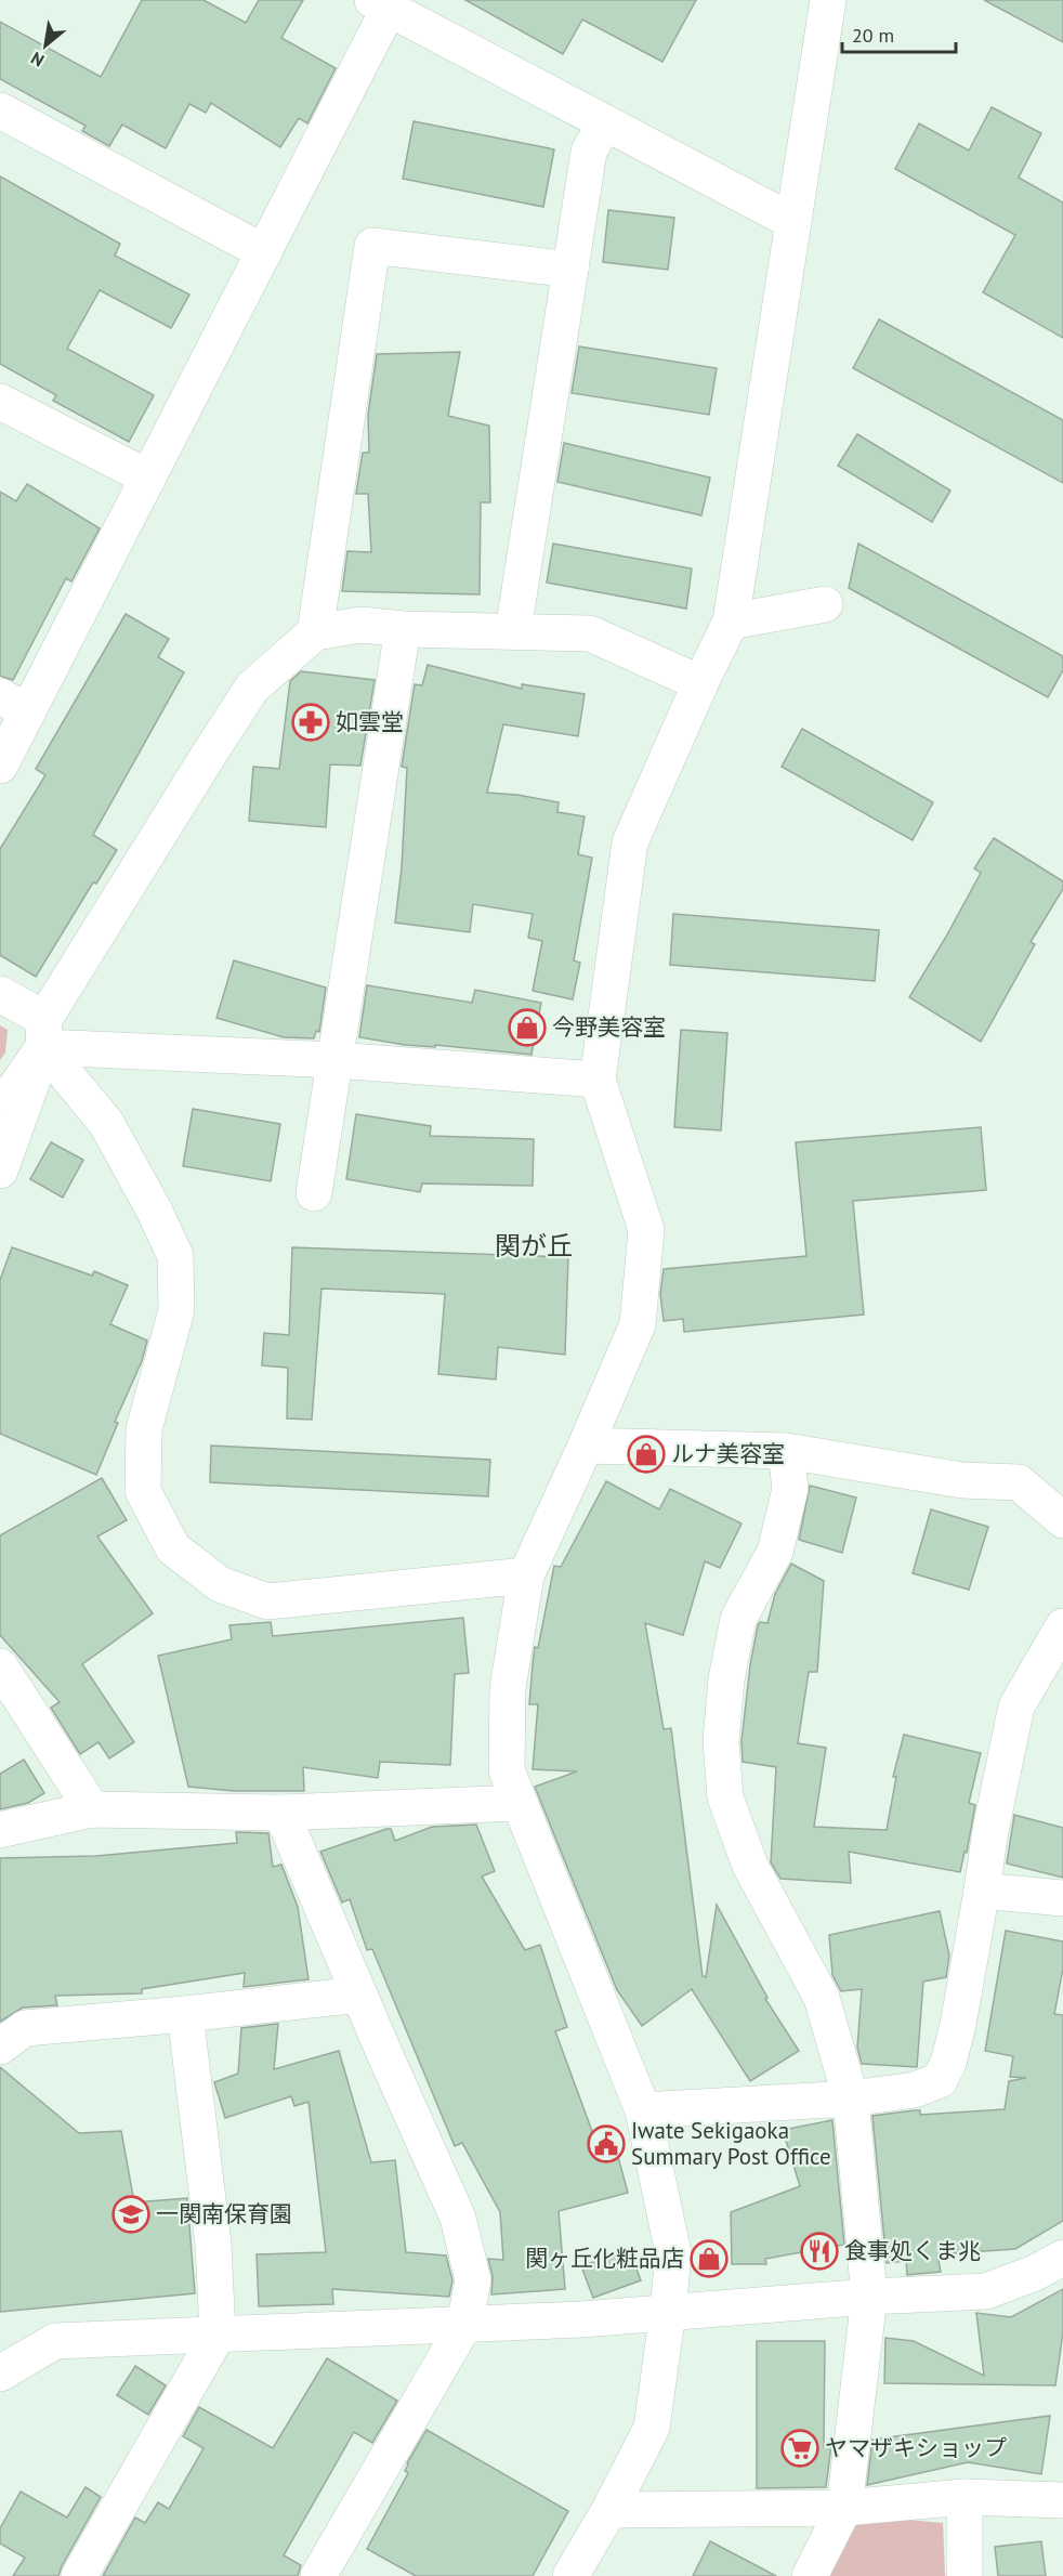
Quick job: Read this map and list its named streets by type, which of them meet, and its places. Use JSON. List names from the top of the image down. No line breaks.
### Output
{"districts":["関が丘"],"places":{"pharmacy":["如雲堂"],"shop":["今野美容室","ルナ美容室","関ヶ丘化粧品店"],"public building":["Iwate Sekigaoka Summary Post Office"],"school or university":["一関南保育園"],"restaurant":["食事処くま兆"],"supermarket":["ヤマザキショップ"]},"scale_bar":"20 m","north":"bottom left"}
